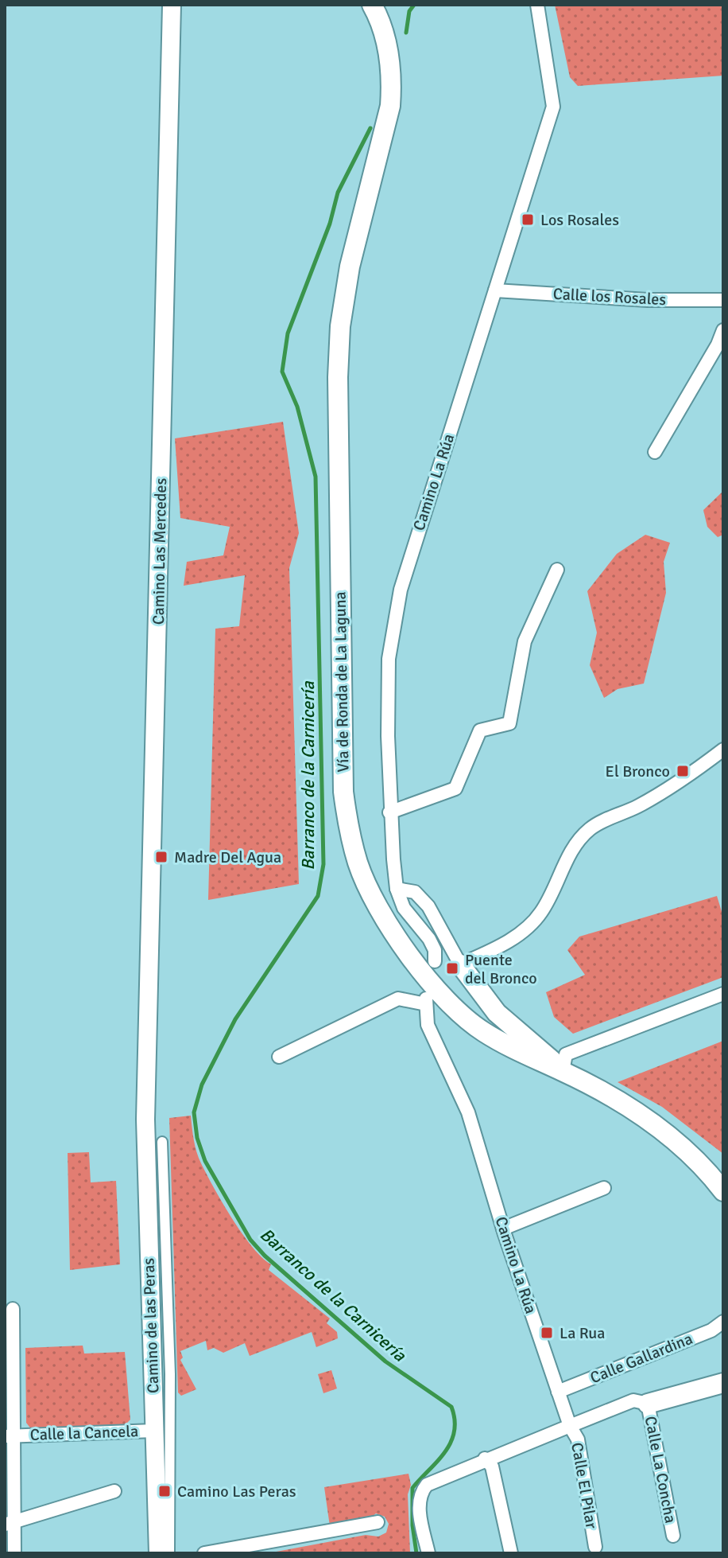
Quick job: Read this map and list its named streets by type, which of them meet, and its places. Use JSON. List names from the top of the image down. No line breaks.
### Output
{"streets":{"main road":["Camino Las Mercedes","Vía de Ronda de La Laguna","Camino de las Peras"],"street":["Calle los Rosales","Camino La Rúa","Calle Gallardina","Calle la Cancela","Calle La Concha","Calle El Pilar"]},"crossings":[["Calle los Rosales","Camino La Rúa"],["Camino La Rúa","Calle Gallardina"],["Camino La Rúa","Calle El Pilar"],["Camino Las Mercedes","Camino de las Peras"],["Camino de las Peras","Calle la Cancela"]],"water":["Barranco de la Carnicería"],"places":{"transit":["Los Rosales","El Bronco","Madre Del Agua","Puente del Bronco","La Rua","Camino Las Peras"]}}
